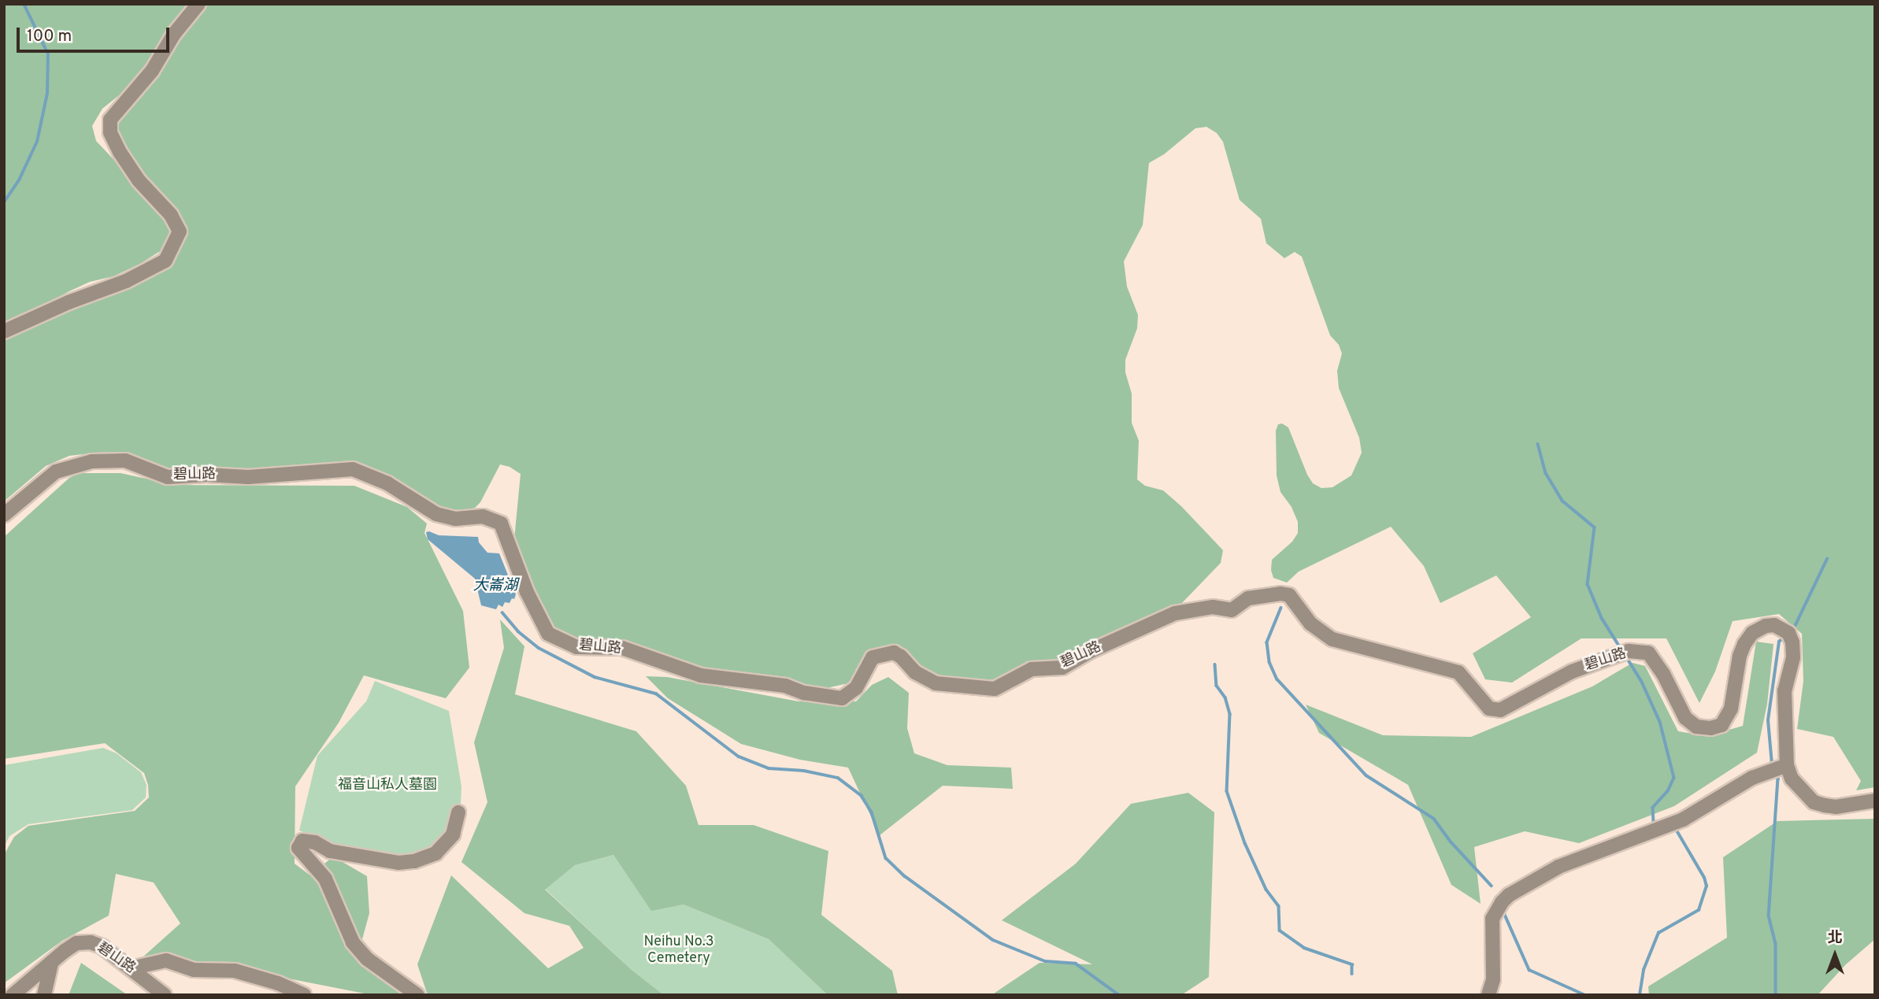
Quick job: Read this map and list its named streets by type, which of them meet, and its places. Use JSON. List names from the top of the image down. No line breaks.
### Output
{"streets":{"street":["碧山路"]},"water":["大崙湖"],"parks":["福音山私人墓園","Neihu No.3 Cemetery"],"scale_bar":"100 m","north":"top"}
